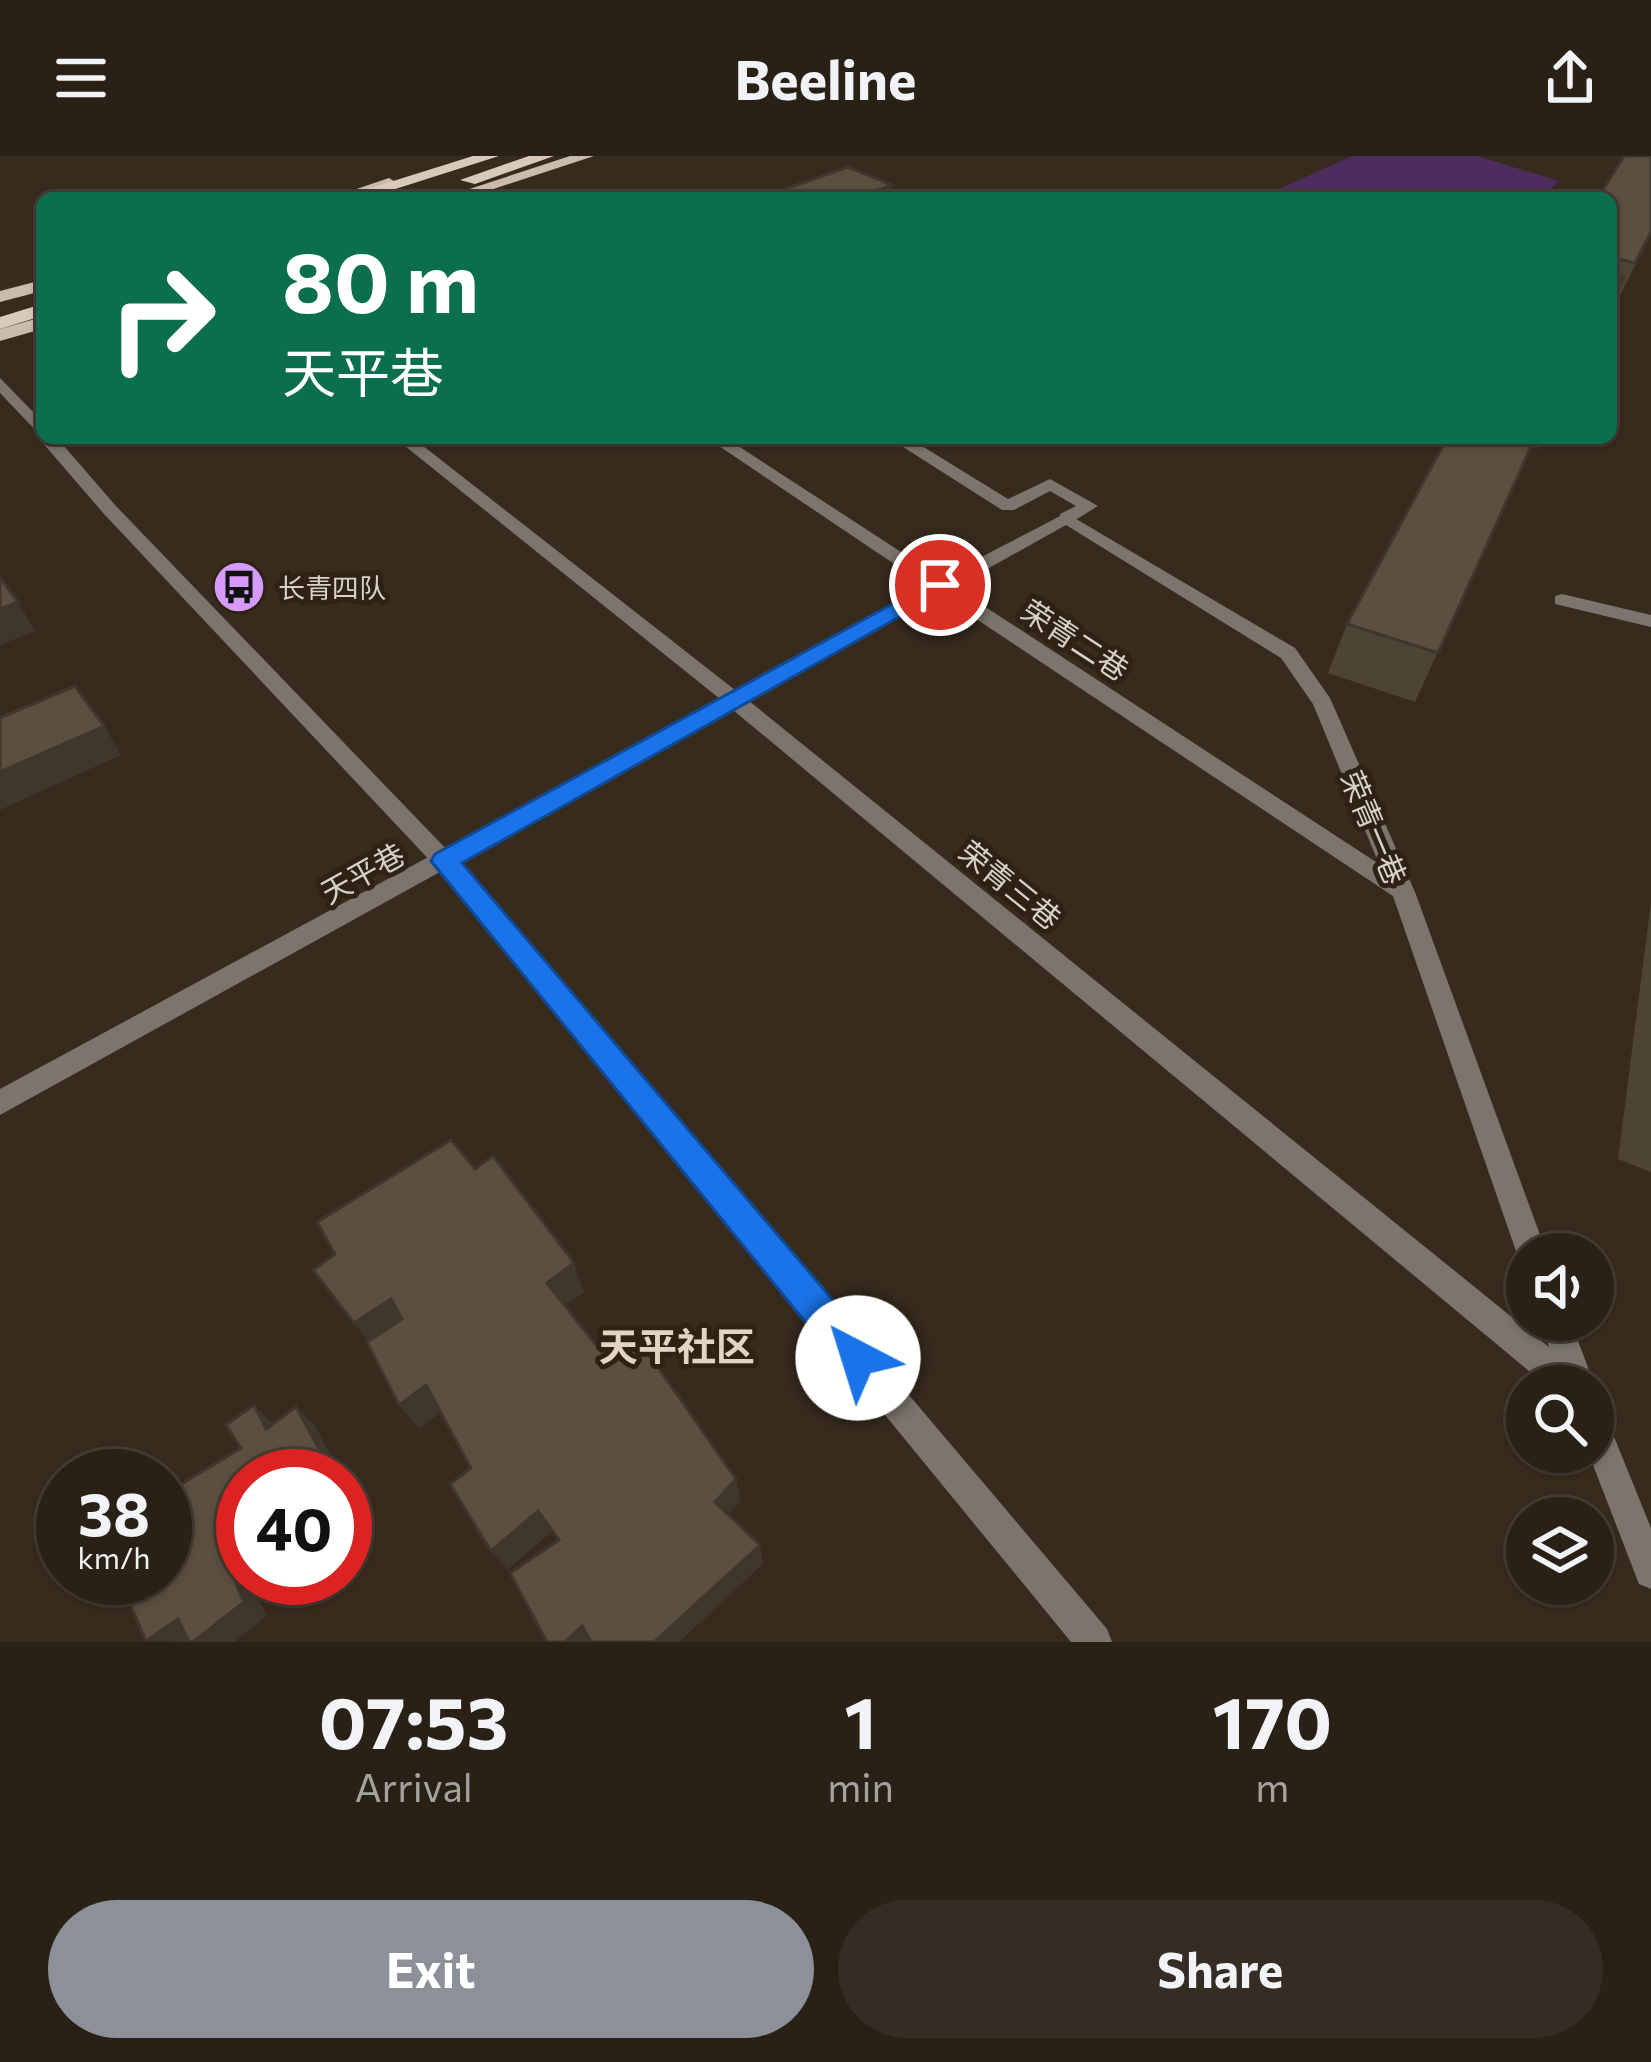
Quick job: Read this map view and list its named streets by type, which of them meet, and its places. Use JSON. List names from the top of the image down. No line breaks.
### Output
{"streets":{"street":["荣青二巷","荣青一巷","天平巷","荣青三巷"]},"crossings":[["荣青二巷","荣青一巷"],["荣青二巷","天平巷"],["荣青一巷","天平巷"],["天平巷","荣青三巷"]],"districts":["天平社区"],"places":{"bus stop":["长青四队"]},"page":{"header":"Beeline","turn":["80 m","天平巷"],"speed":"38 km/h","limit":"40","eta":["07:53","Arrival","1","min","170","m"],"buttons":["Exit","Share"]}}
